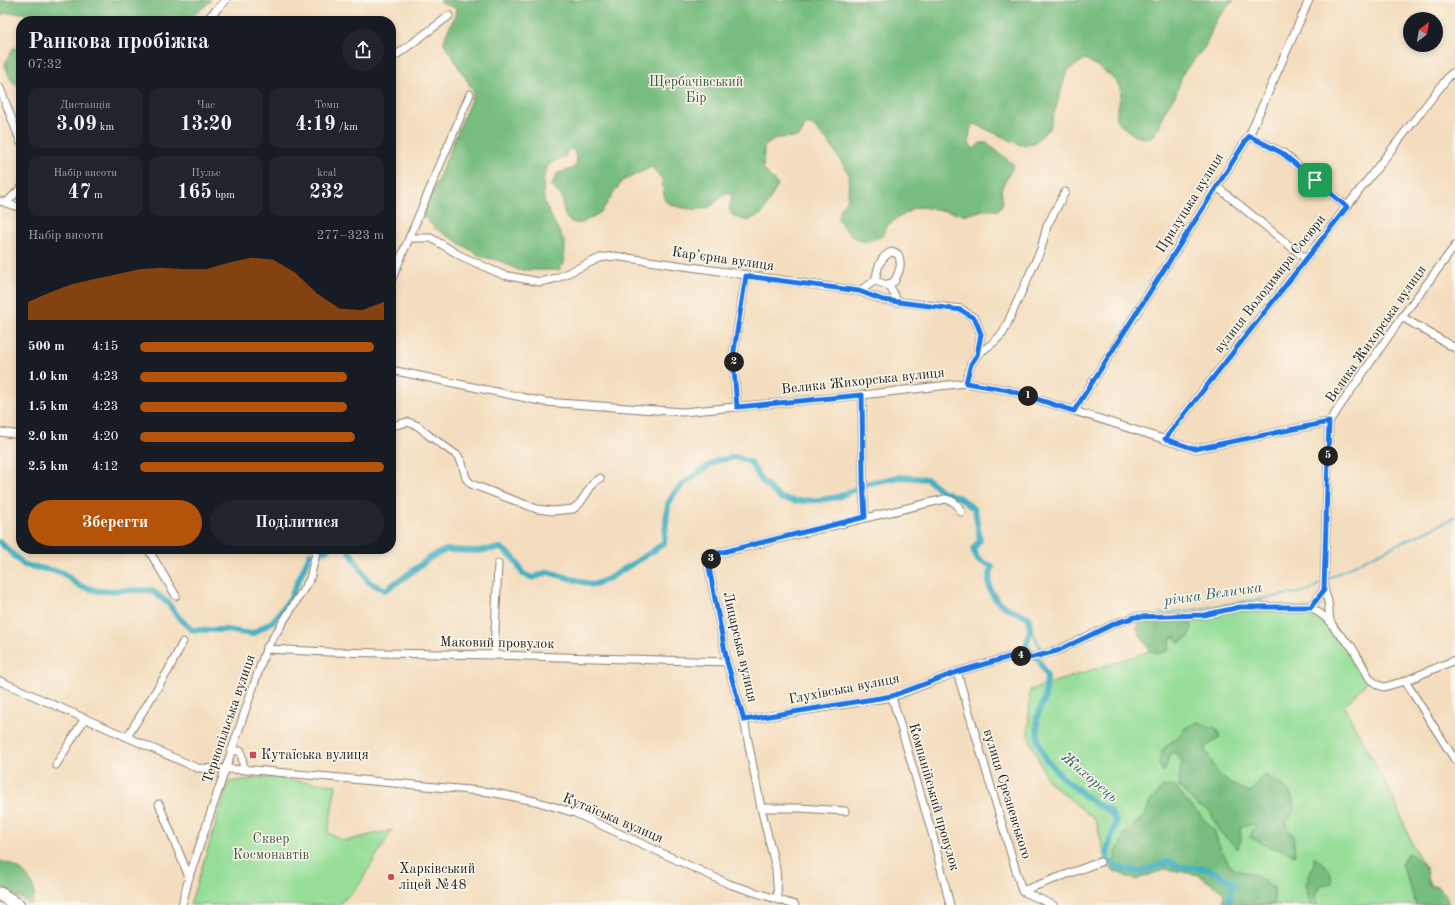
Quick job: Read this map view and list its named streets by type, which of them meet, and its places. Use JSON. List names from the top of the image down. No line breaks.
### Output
{"streets":{"street":["Прилуцька вулиця","Кар’єрна вулиця","вулиця Володимира Сосюри","Велика Жихорська вулиця","Маковий провулок","Лицарська вулиця","Глухівська вулиця","Тернопільська вулиця","вулиця Срезневського","Компанійський провулок","Кутаїська вулиця"]},"crossings":[["Прилуцька вулиця","Велика Жихорська вулиця"],["Кар’єрна вулиця","Велика Жихорська вулиця"],["вулиця Володимира Сосюри","Велика Жихорська вулиця"],["Маковий провулок","Лицарська вулиця"],["Маковий провулок","Тернопільська вулиця"],["Лицарська вулиця","Глухівська вулиця"],["Лицарська вулиця","Кутаїська вулиця"],["Глухівська вулиця","вулиця Срезневського"],["Глухівська вулиця","Компанійський провулок"],["Тернопільська вулиця","Кутаїська вулиця"]],"water":["річка Величка","Жихорець"],"parks":["Щербачівський Бір","Сквер Космонавтів"],"places":{"transit":["Кутаїська вулиця"],"other":["Харківський ліцей №48"]},"north":"top right","page":{"heading":["Ранкова пробіжка","07:32"],"stats":[["Дистанція","3.09 km"],["Час","13:20"],["Темп","4:19 /km"],["Набір висоти","47 m"],["Пульс","165 bpm"],["kcal","232"]],"chart":["Набір висоти","277–323 m"],"list":[{"name":"500 m","note":"4:15"},{"name":"1.0 km","note":"4:23"},{"name":"1.5 km","note":"4:23"},{"name":"2.0 km","note":"4:20"},{"name":"2.5 km","note":"4:12"}],"pins":["2","1","5","3","4"],"buttons":["Зберегти","Поділитися"]}}
